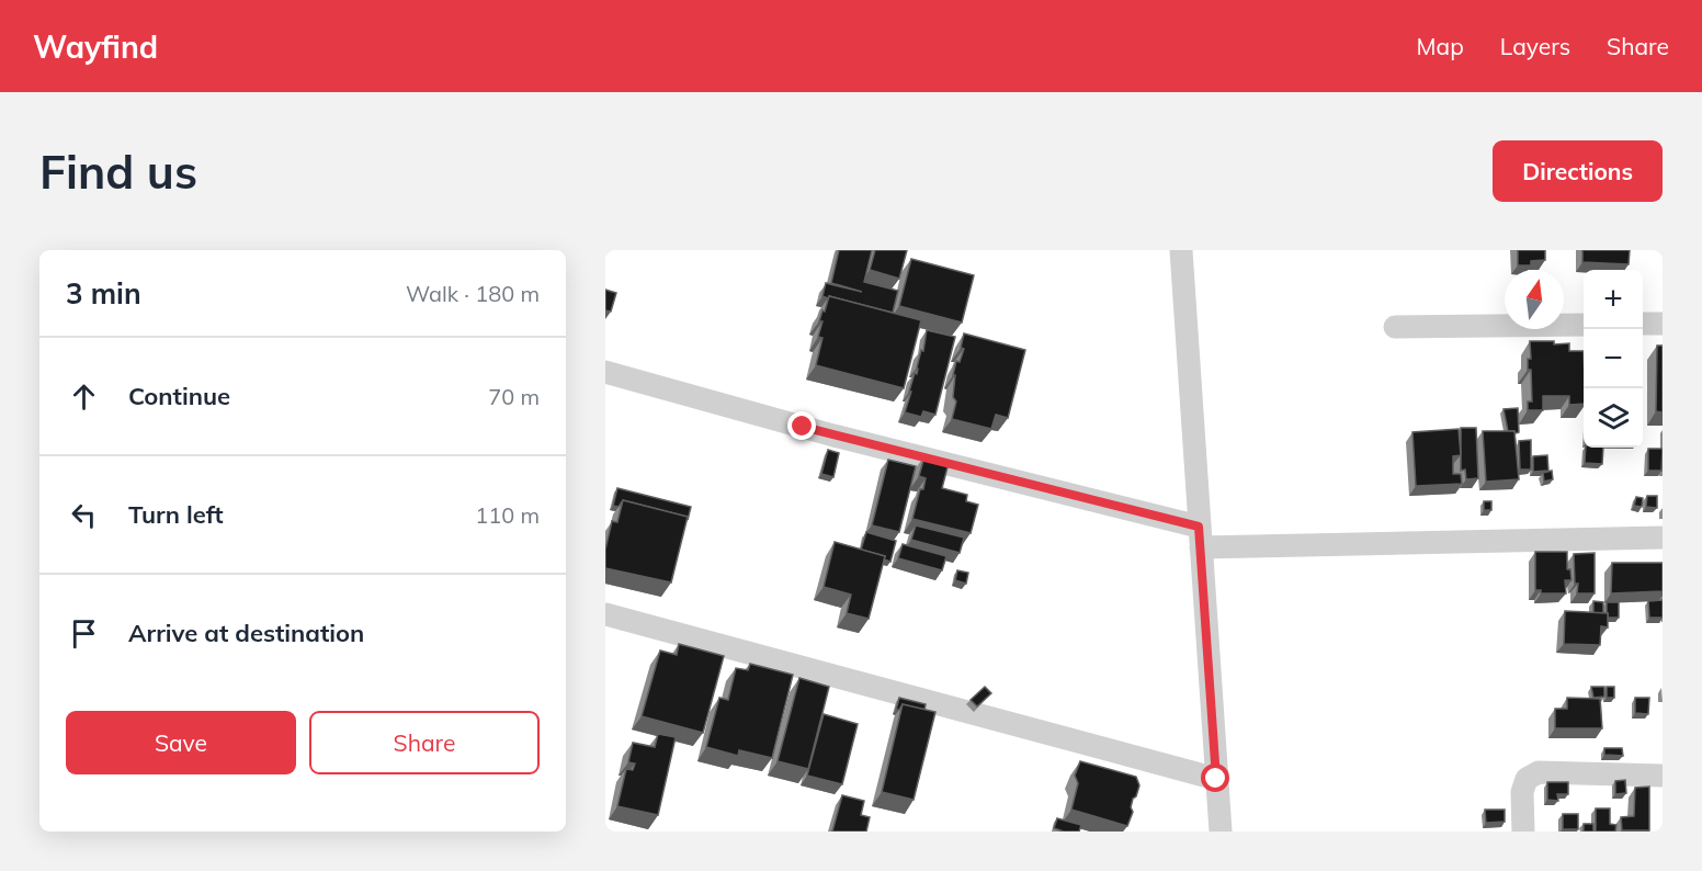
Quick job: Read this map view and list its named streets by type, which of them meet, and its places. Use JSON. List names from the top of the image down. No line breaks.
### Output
{"north":"top","page":{"header":"Wayfind","nav":["Map","Layers","Share"],"buttons":["Directions",["Save","Share"]],"title":"Find us","heading":["3 min","Walk · 180 m"],"map_buttons":["+","−"],"list":[["Continue","70 m"],["Turn left","110 m"],"Arrive at destination"]}}
